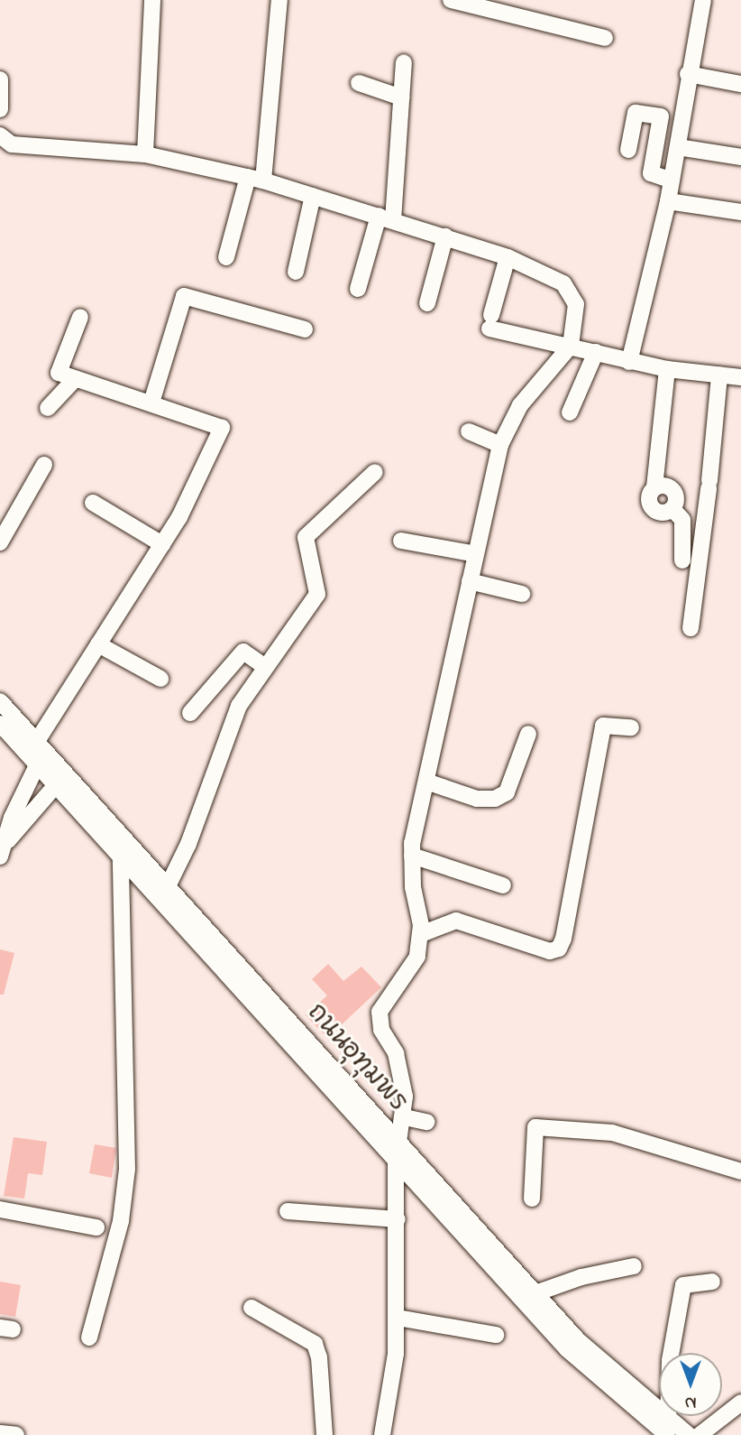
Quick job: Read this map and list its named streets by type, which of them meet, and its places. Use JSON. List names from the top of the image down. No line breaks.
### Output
{"streets":{"street":["ถนนอุทุมพร"]},"north":"bottom"}
